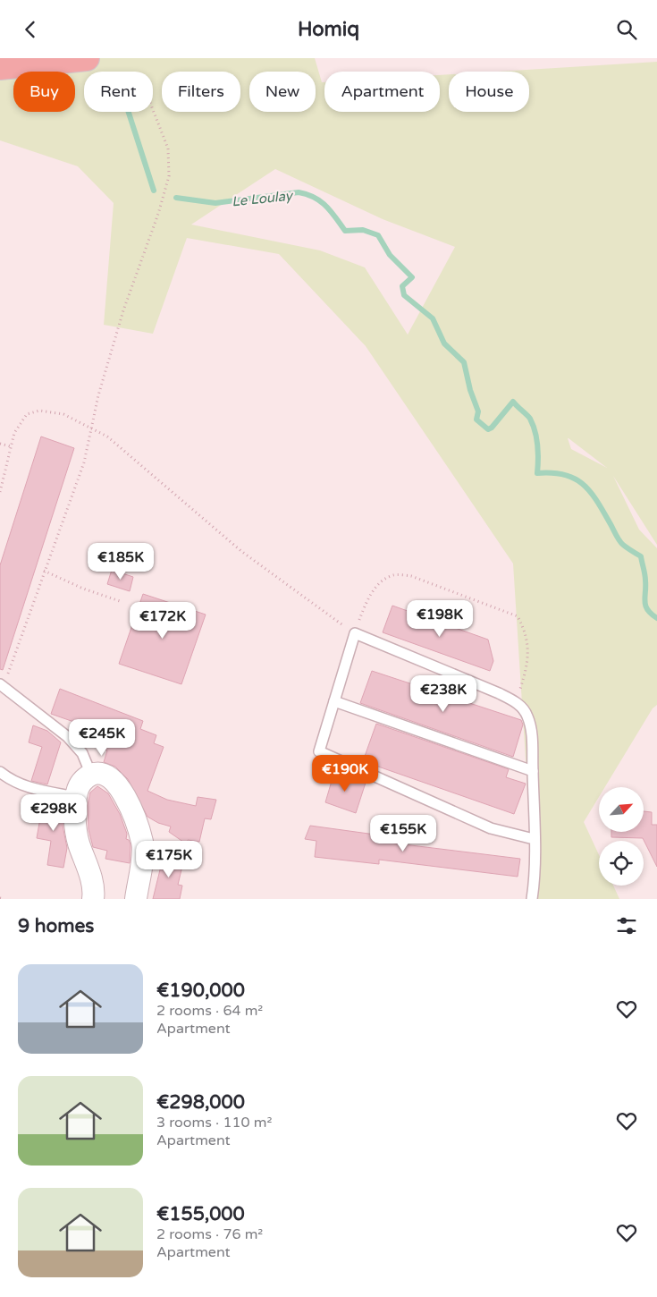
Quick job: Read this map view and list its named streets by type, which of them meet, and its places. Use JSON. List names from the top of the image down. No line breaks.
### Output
{"water":["Le Loulay"],"north":"top right","page":{"header":"Homiq","chip":["Buy","Rent","Filters","New","Apartment","House"],"price":["€185K","€198K","€172K","€238K","€245K","€190K","€298K","€155K","€175K"],"heading":"9 homes","list":[{"name":"€190,000","note":"2 rooms · 64 m² · Apartment"},{"name":"€298,000","note":"3 rooms · 110 m² · Apartment"},{"name":"€155,000","note":"2 rooms · 76 m² · Apartment"}]}}
